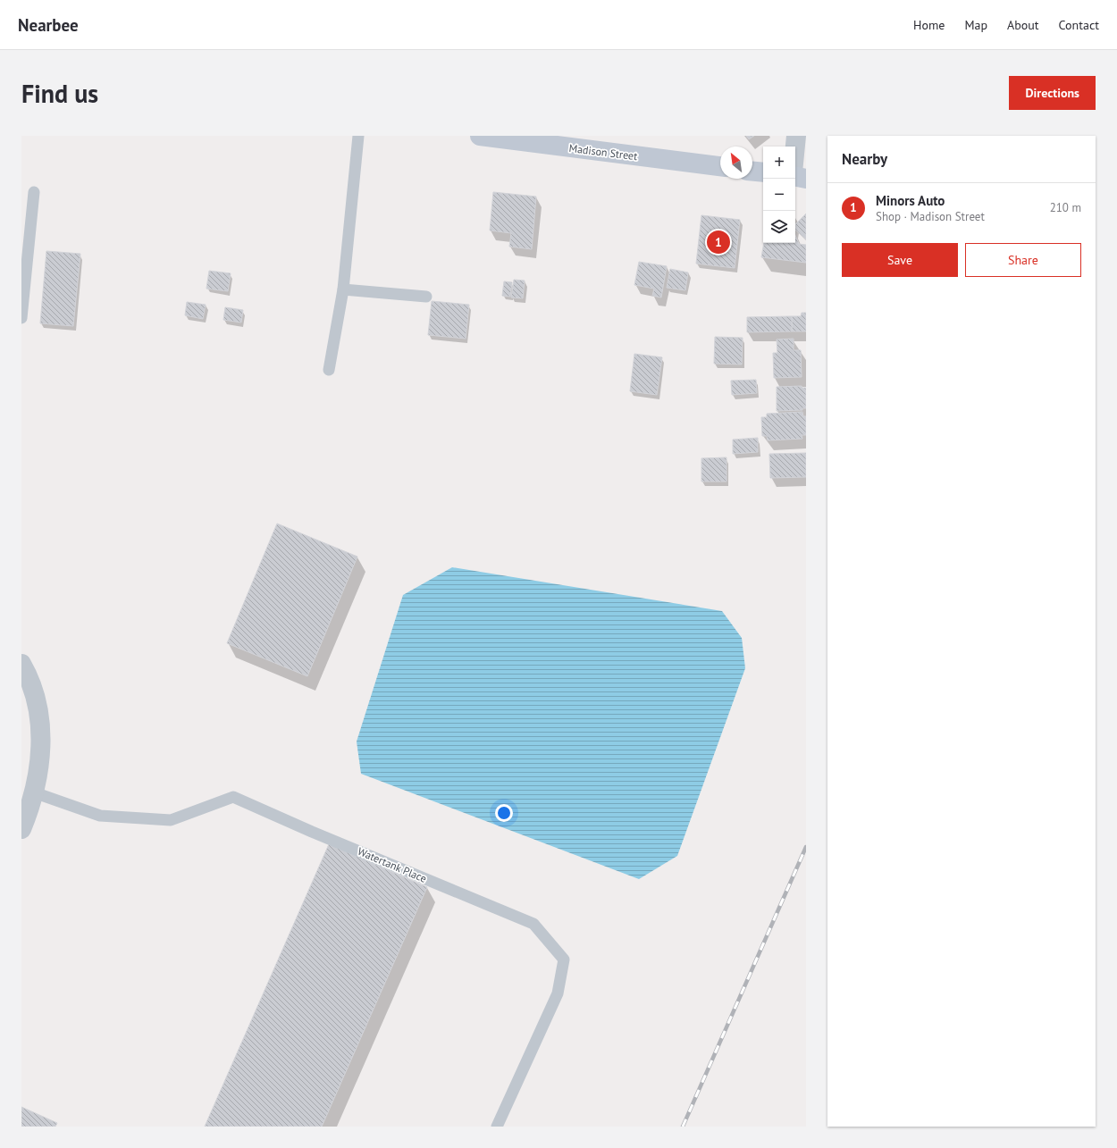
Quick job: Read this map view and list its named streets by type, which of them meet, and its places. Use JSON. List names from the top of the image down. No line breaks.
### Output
{"streets":{"main road":["Madison Street"],"lane":["Watertank Place"]},"north":"top left","page":{"header":"Nearbee","nav":["Home","Map","About","Contact"],"buttons":["Directions",["Save","Share"]],"title":"Find us","heading":"Nearby","map_buttons":["+","−"],"list":[{"mark":"1","name":"Minors Auto","note":"Shop · Madison Street","value":"210 m"}],"pins":"1"}}
